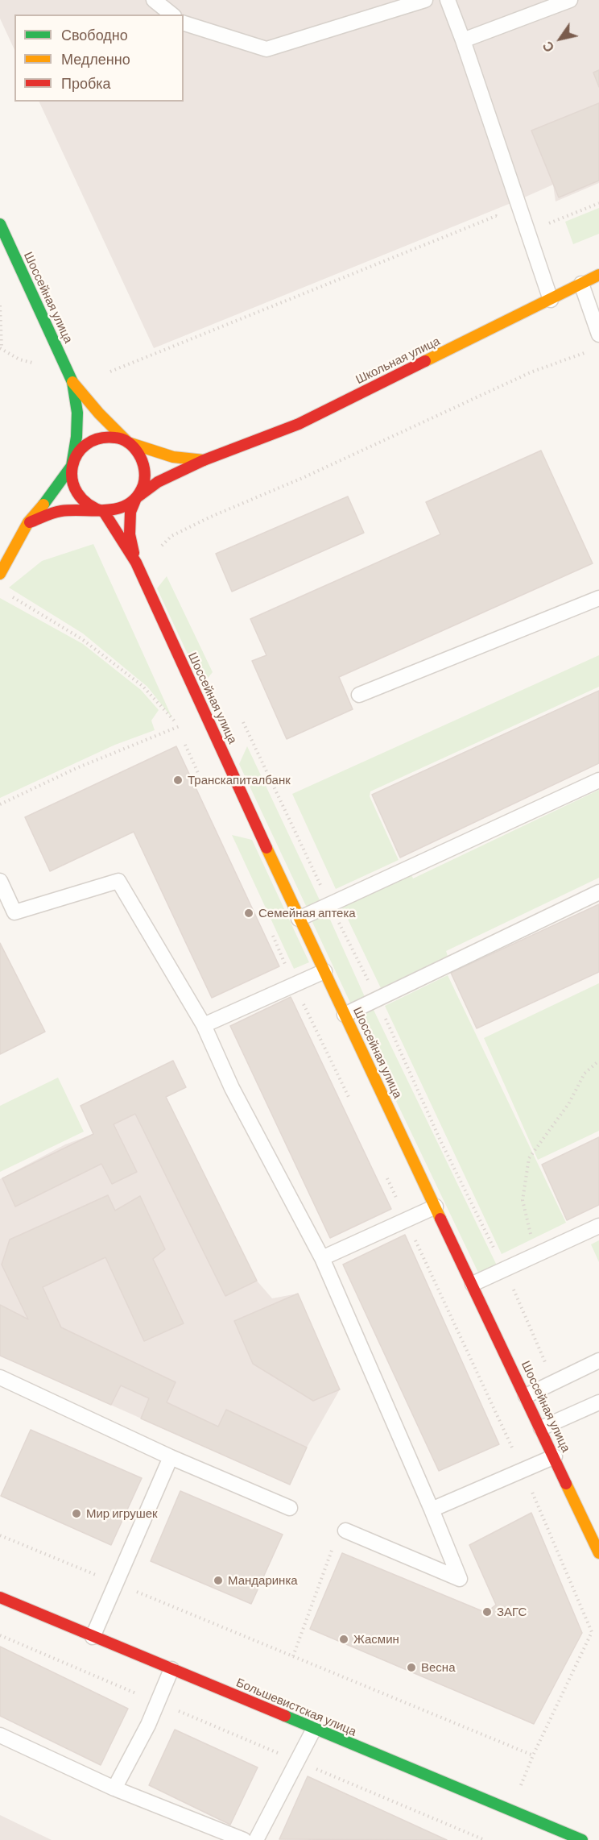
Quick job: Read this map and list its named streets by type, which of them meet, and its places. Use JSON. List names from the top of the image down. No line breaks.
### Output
{"streets":{"street":["Шоссейная улица","Школьная улица","Большевистская улица"]},"places":["Транскапиталбанк","Семейная аптека","Мир игрушек","Мандаринка","ЗАГС","Жасмин","Весна"],"legend":["Свободно","Медленно","Пробка"],"north":"bottom left"}
